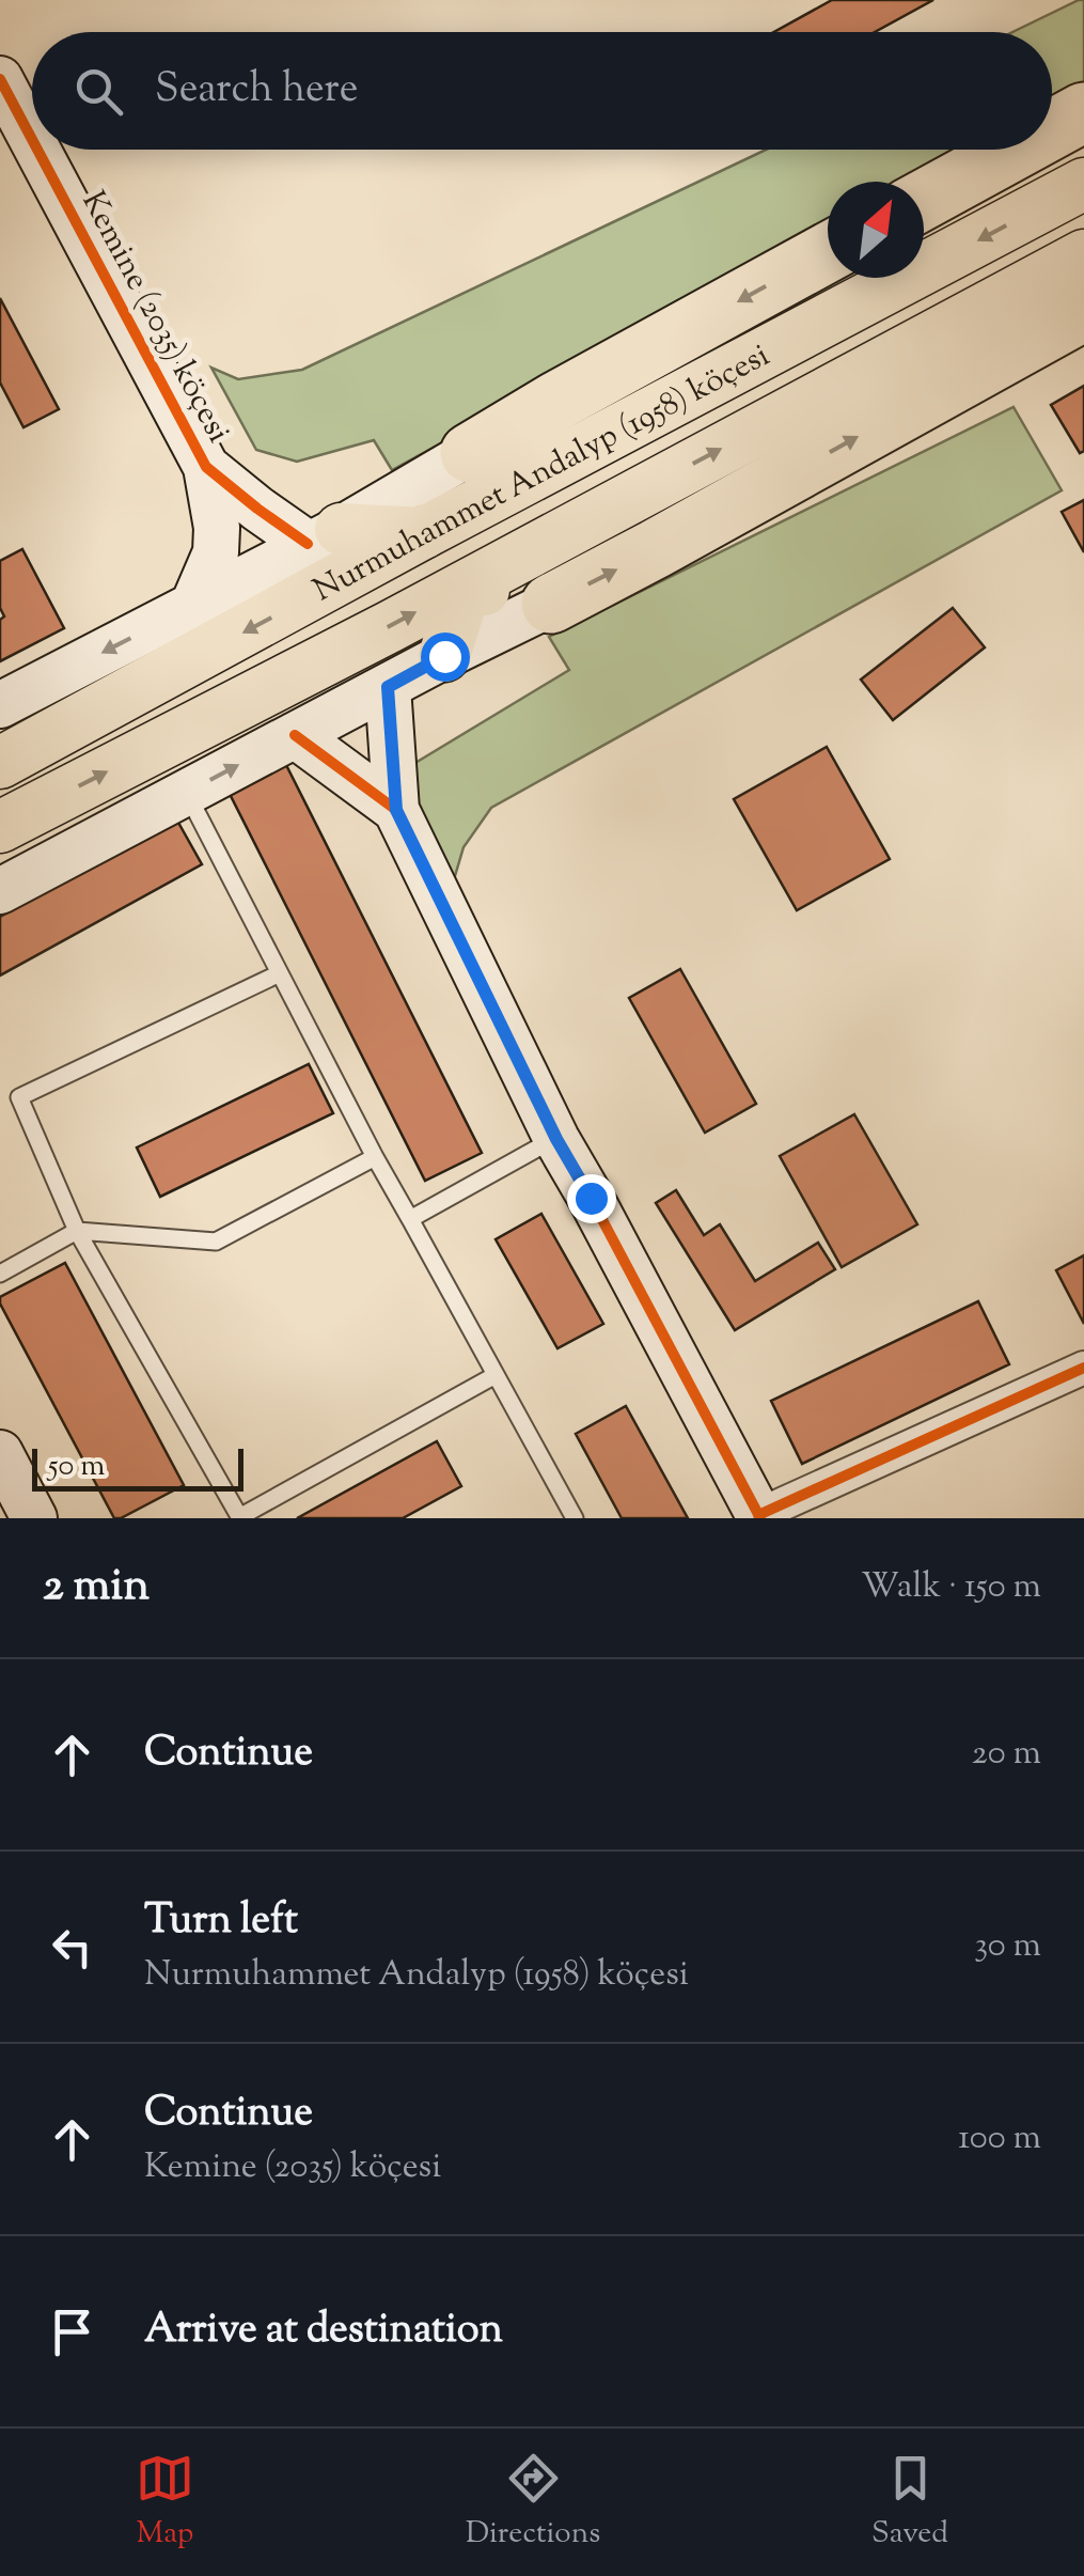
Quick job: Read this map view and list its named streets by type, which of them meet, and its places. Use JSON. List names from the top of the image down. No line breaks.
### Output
{"streets":{"main road":["Nurmuhammet Andalyp (1958) köçesi"],"street":["Kemine (2035) köçesi"]},"scale_bar":"50 m","north":"top right","page":{"search":"Search here","scale":"50 m","heading":["2 min","Walk · 150 m"],"list":[["Continue","20 m"],["Turn left","Nurmuhammet Andalyp (1958) köçesi","30 m"],["Continue","Kemine (2035) köçesi","100 m"],"Arrive at destination"],"nav":["Map","Directions","Saved"]}}
